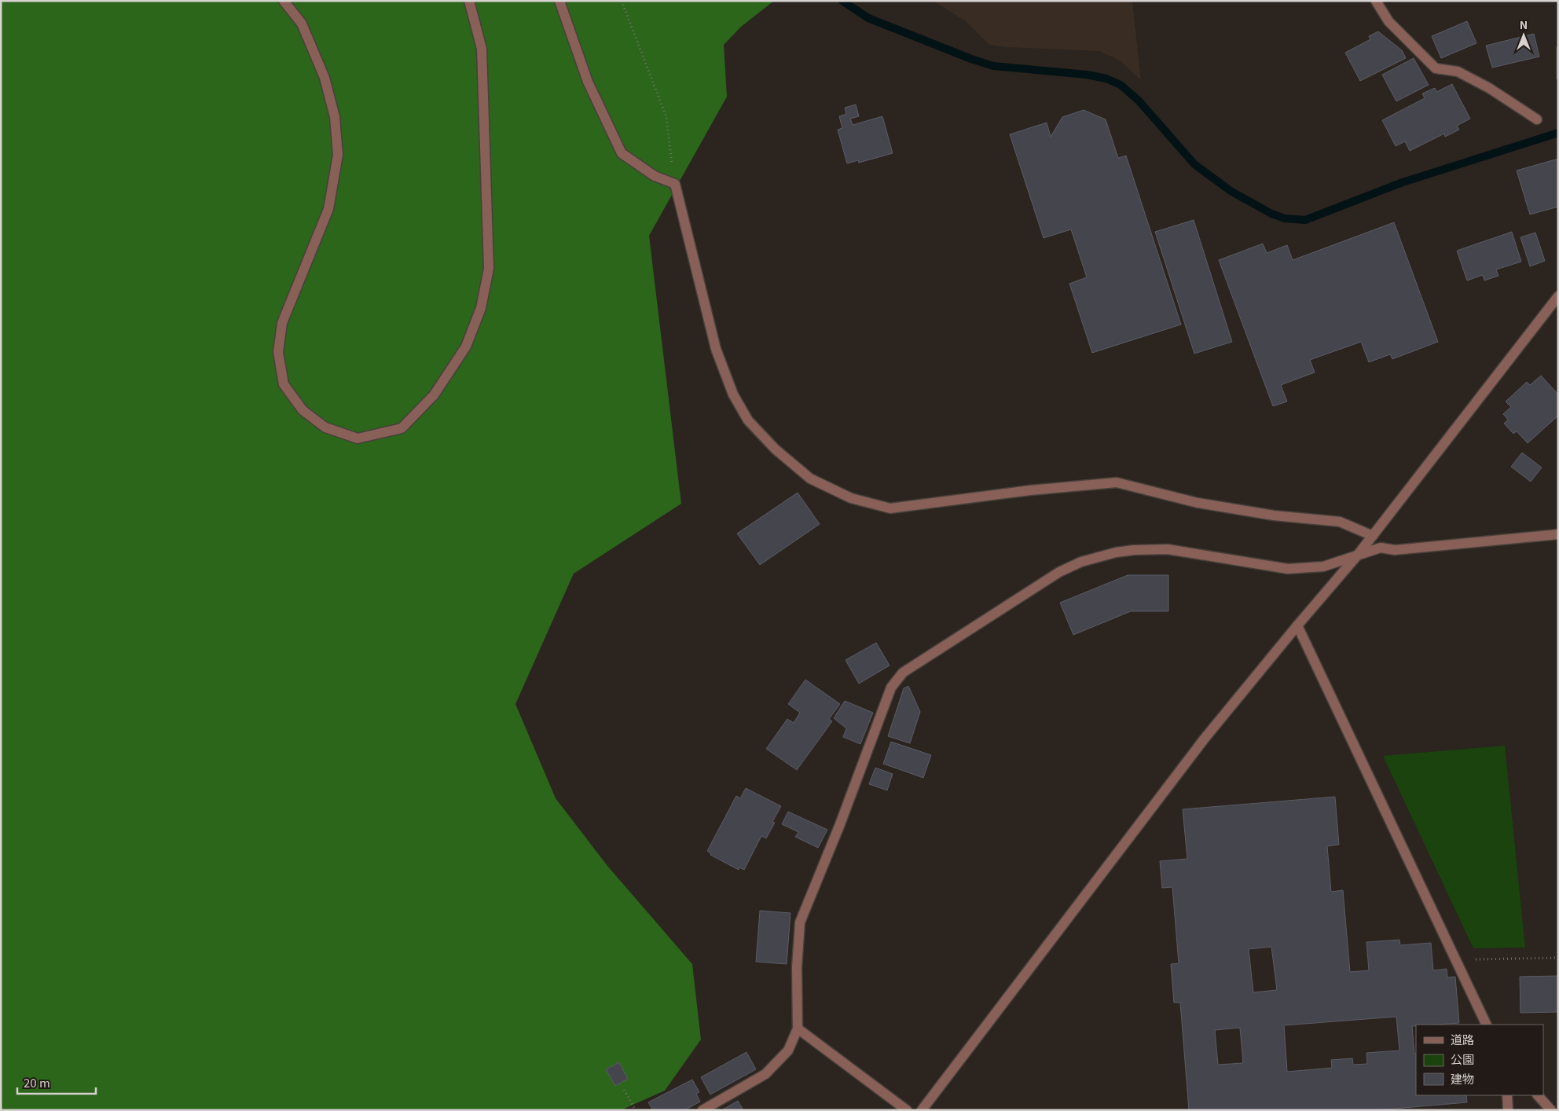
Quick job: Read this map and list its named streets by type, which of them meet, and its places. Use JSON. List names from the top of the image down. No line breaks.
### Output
{"legend":["道路","公園","建物"],"scale_bar":"20 m","north":"top"}
